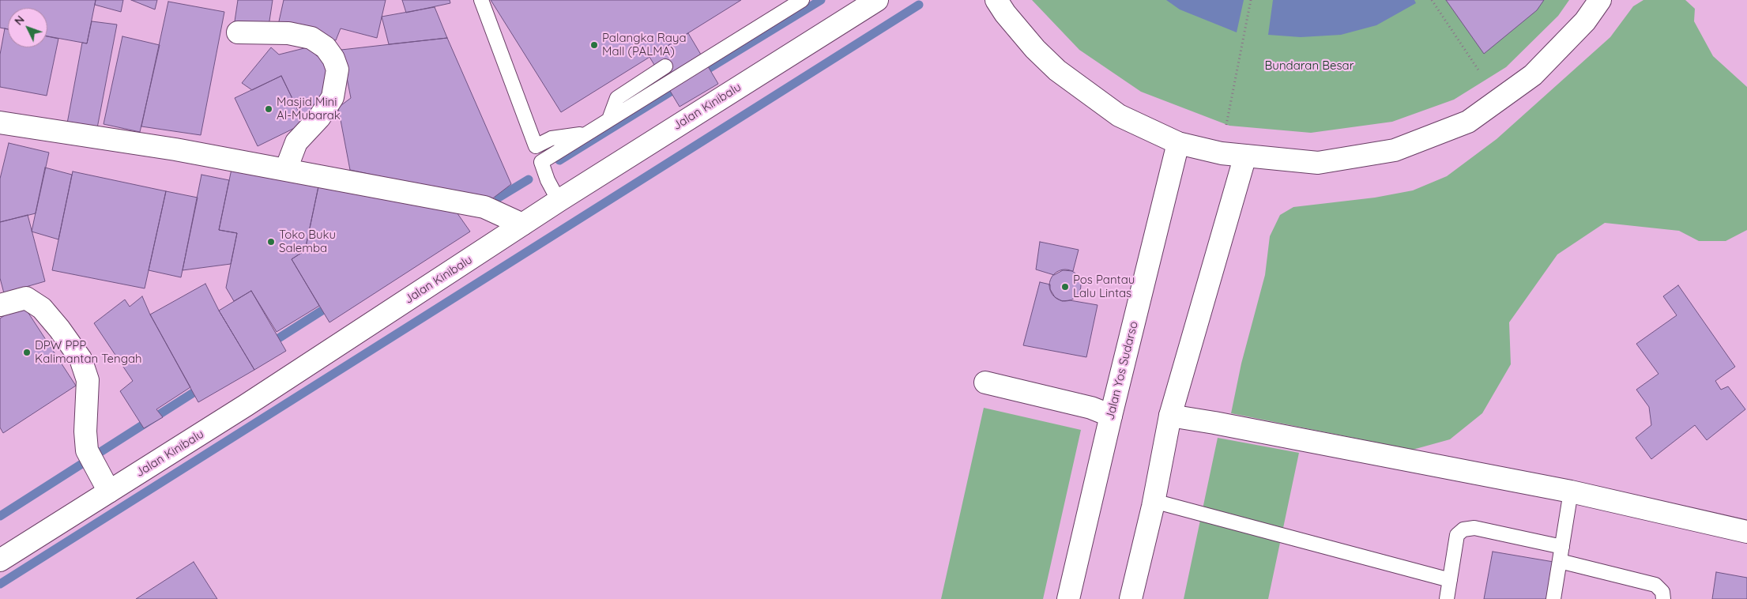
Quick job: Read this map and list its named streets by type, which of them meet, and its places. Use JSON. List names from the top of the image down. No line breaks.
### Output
{"streets":{"main road":["Jalan Kinibalu","Jalan Yos Sudarso"]},"parks":["Bundaran Besar"],"places":["Palangka Raya Mall (PALMA)","Masjid Mini Al-Mubarak","Toko Buku Salemba","Pos Pantau Lalu Lintas","DPW PPP Kalimantan Tengah"],"north":"top left"}
